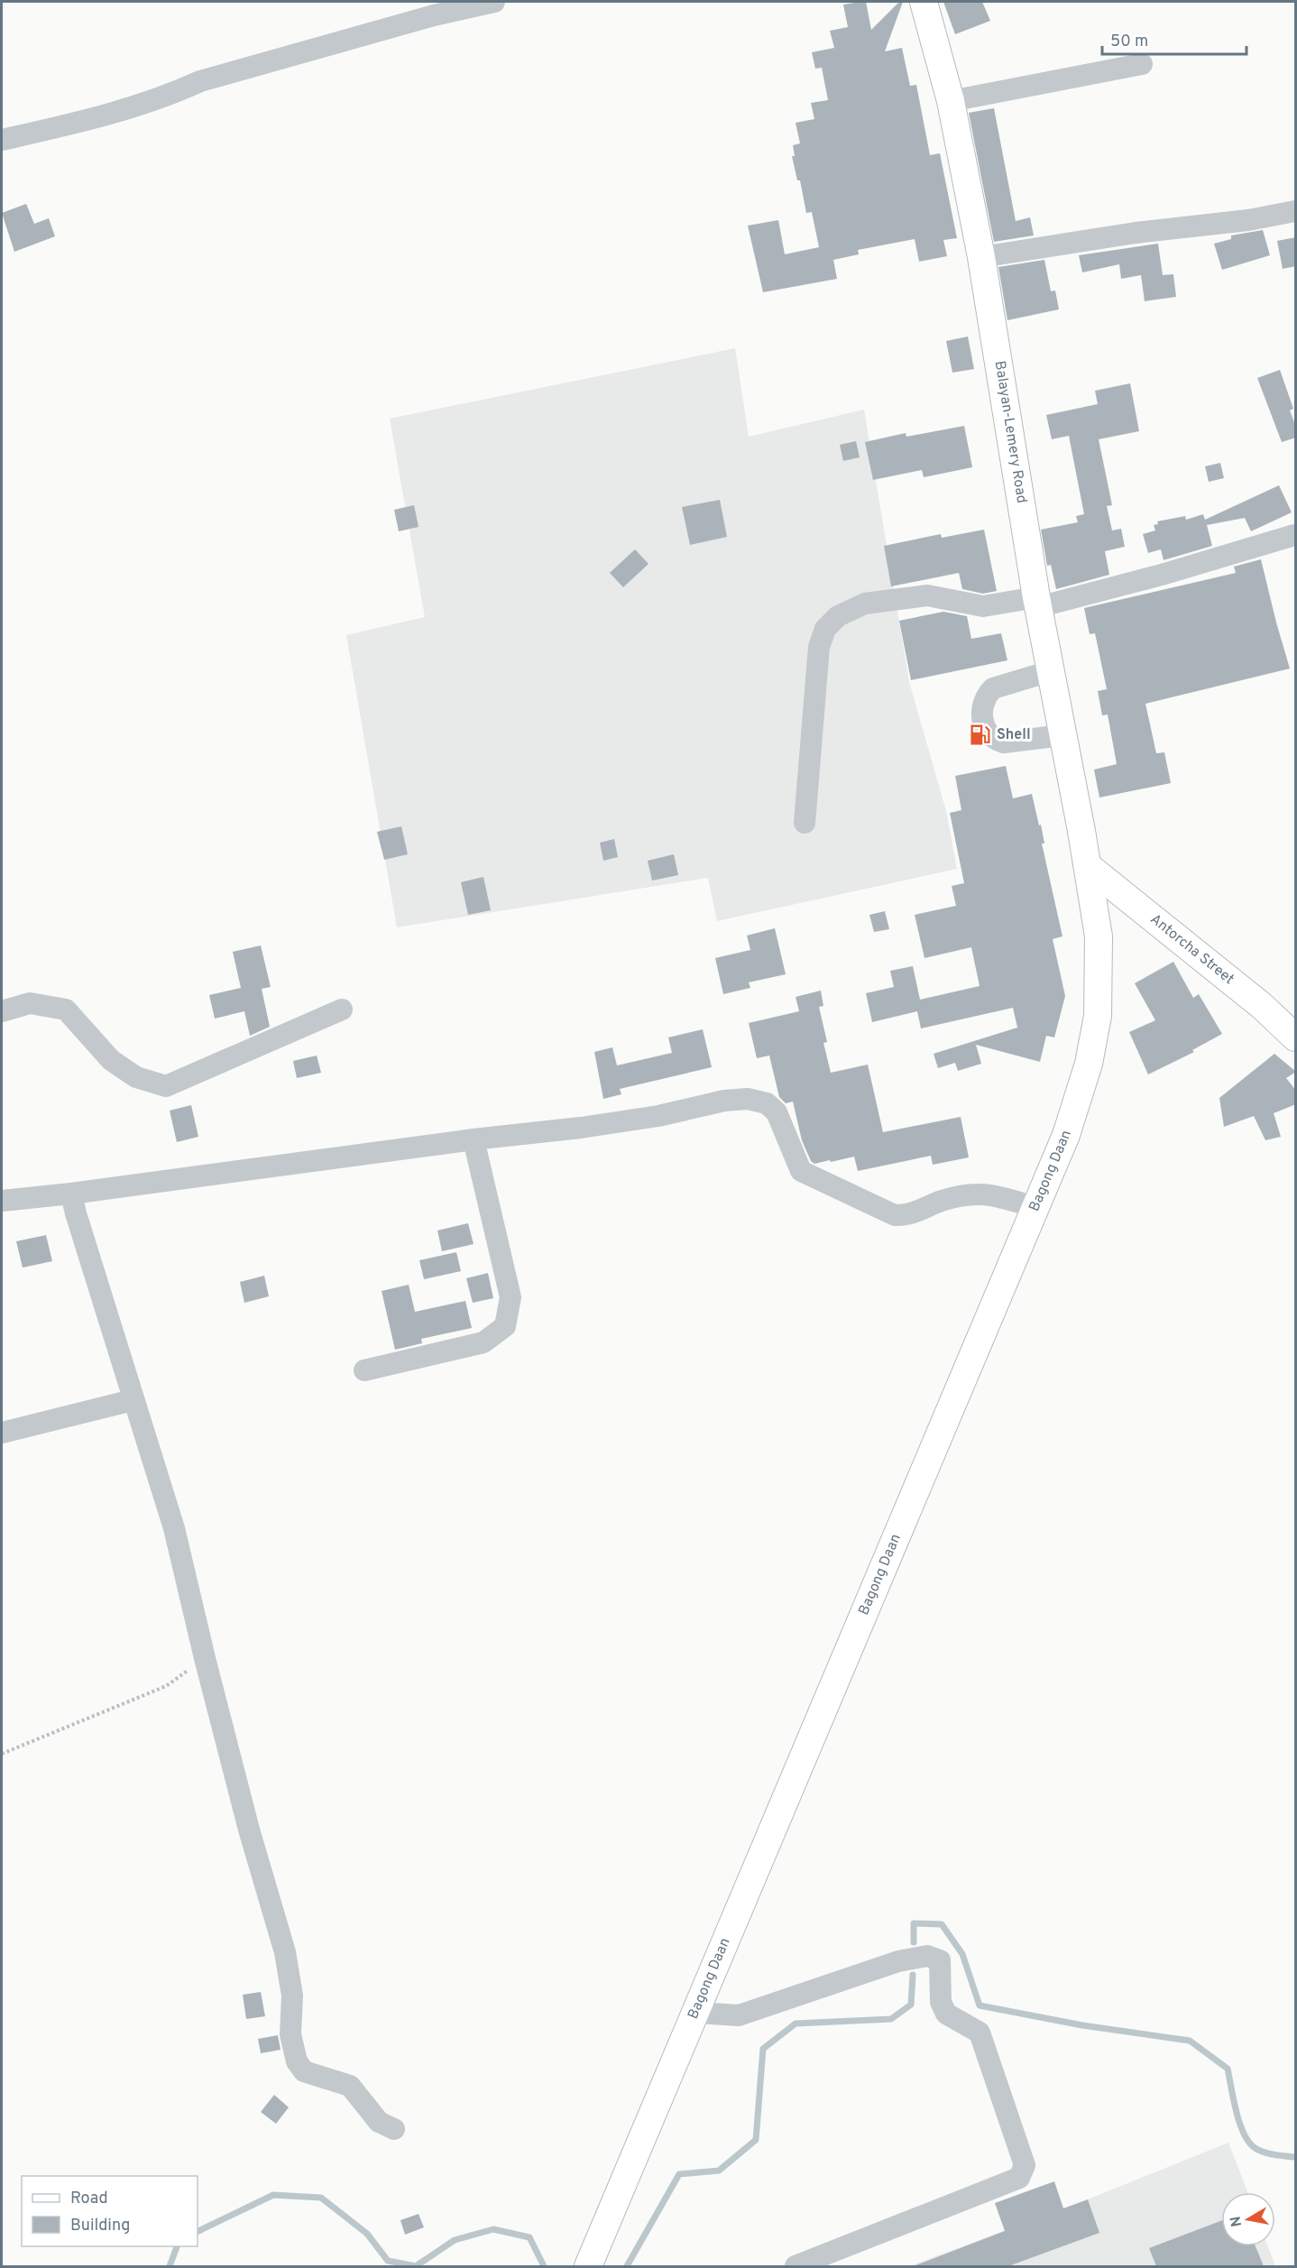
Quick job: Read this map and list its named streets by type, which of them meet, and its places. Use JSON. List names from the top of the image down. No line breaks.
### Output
{"streets":{"main road":["Balayan-Lemery Road","Antorcha Street","Bagong Daan"]},"crossings":[["Balayan-Lemery Road","Antorcha Street"],["Balayan-Lemery Road","Bagong Daan"],["Antorcha Street","Bagong Daan"]],"places":{"fuel station":["Shell"]},"legend":["Road","Building"],"scale_bar":"50 m","north":"left"}
